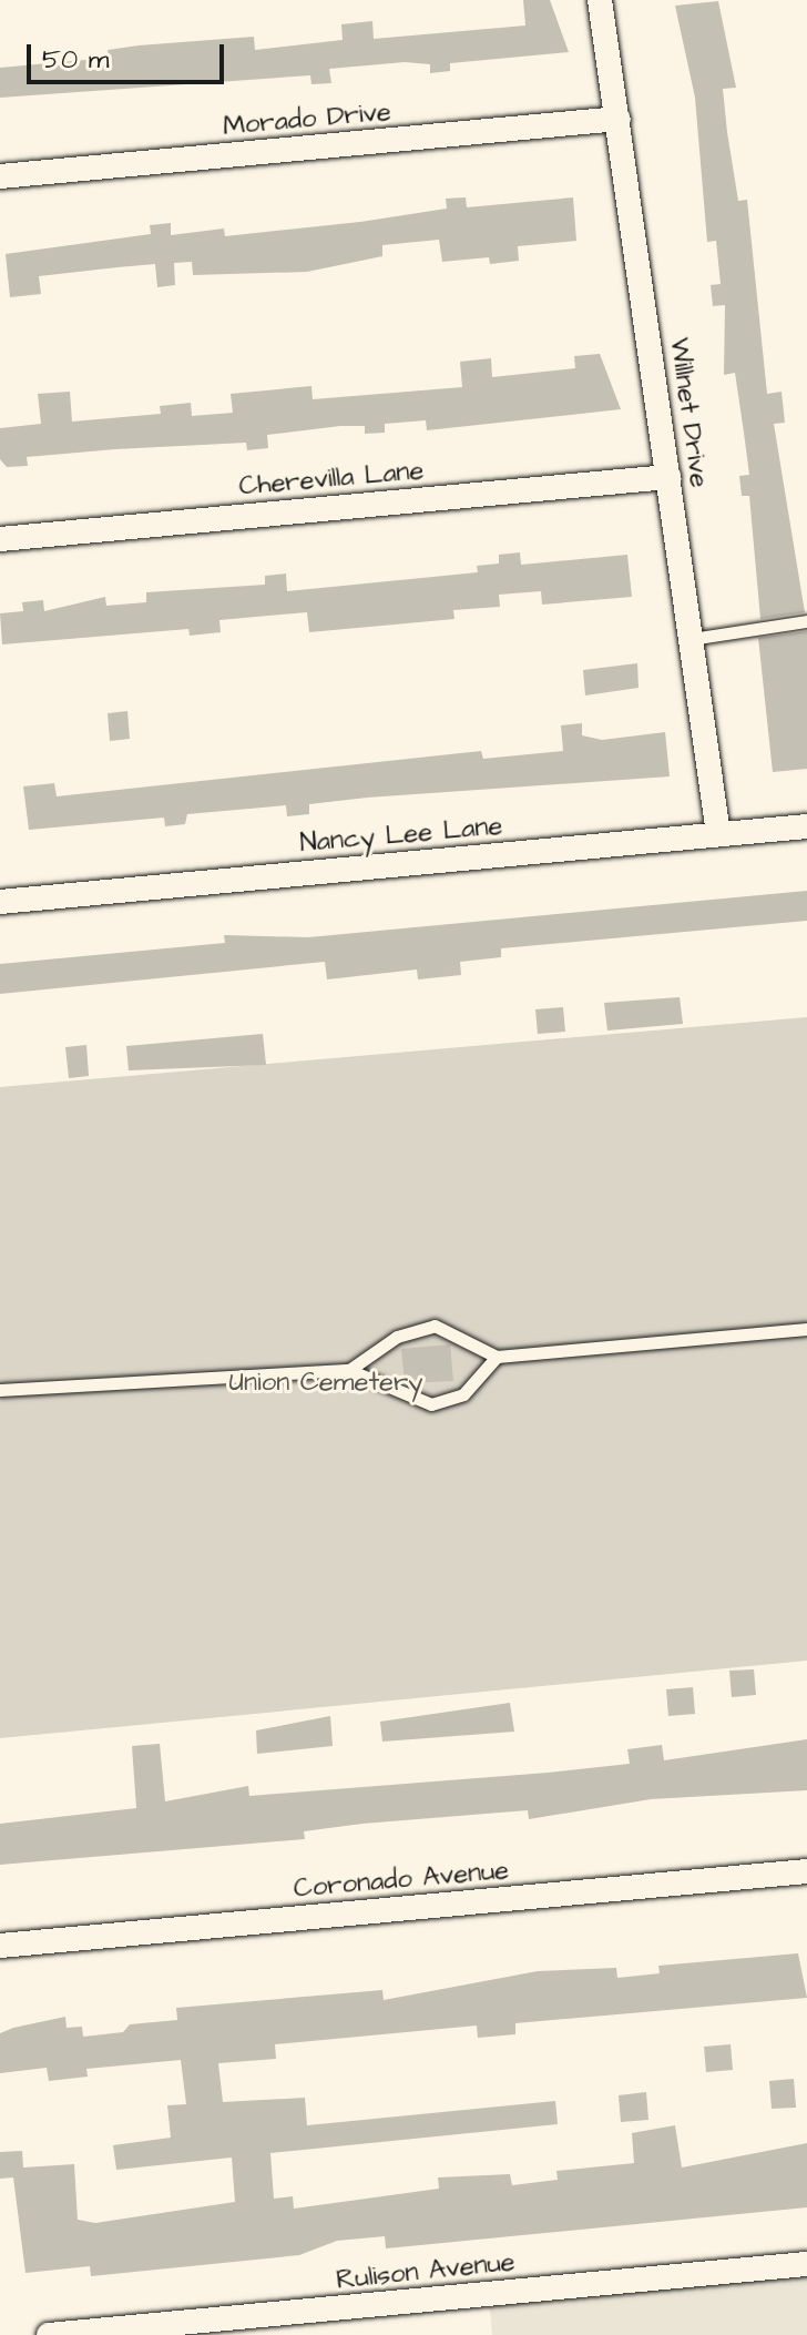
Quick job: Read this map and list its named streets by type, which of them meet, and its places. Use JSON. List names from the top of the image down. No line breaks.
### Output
{"streets":{"street":["Morado Drive","Willnet Drive","Cherevilla Lane","Nancy Lee Lane","Coronado Avenue","Rulison Avenue"]},"crossings":[["Morado Drive","Willnet Drive"],["Willnet Drive","Cherevilla Lane"],["Willnet Drive","Nancy Lee Lane"]],"parks":["Union Cemetery"],"scale_bar":"50 m"}
